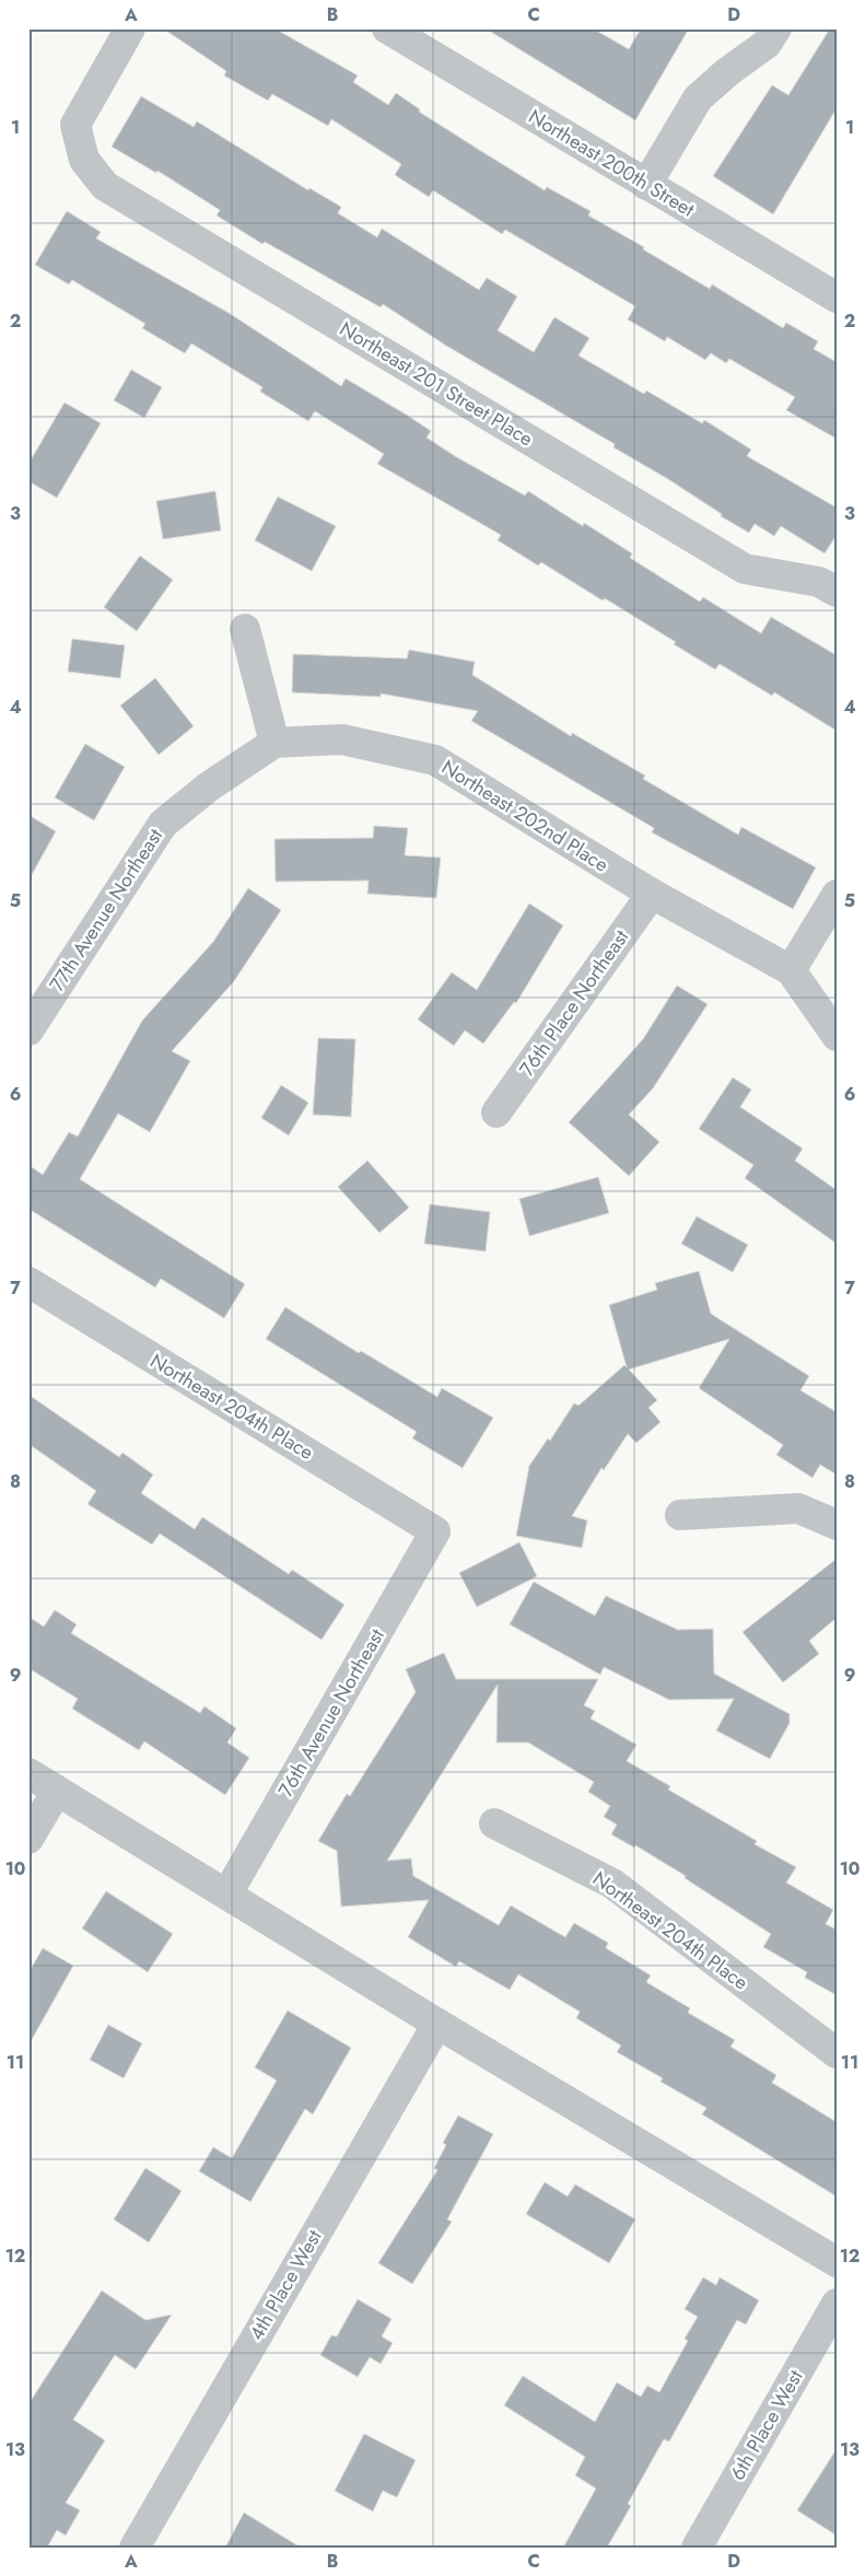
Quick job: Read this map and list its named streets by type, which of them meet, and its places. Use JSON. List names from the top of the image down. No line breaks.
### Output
{"streets":{"street":["Northeast 200th Street","Northeast 201 Street Place","Northeast 202nd Place","77th Avenue Northeast","76th Place Northeast","Northeast 204th Place","76th Avenue Northeast","4th Place West","6th Place West"]},"crossings":[["Northeast 202nd Place","77th Avenue Northeast"],["Northeast 202nd Place","76th Place Northeast"],["Northeast 204th Place","76th Avenue Northeast"]],"grid":{"columns":["A","B","C","D"],"rows":["1","2","3","4","5","6","7","8","9","10","11","12","13"]}}
